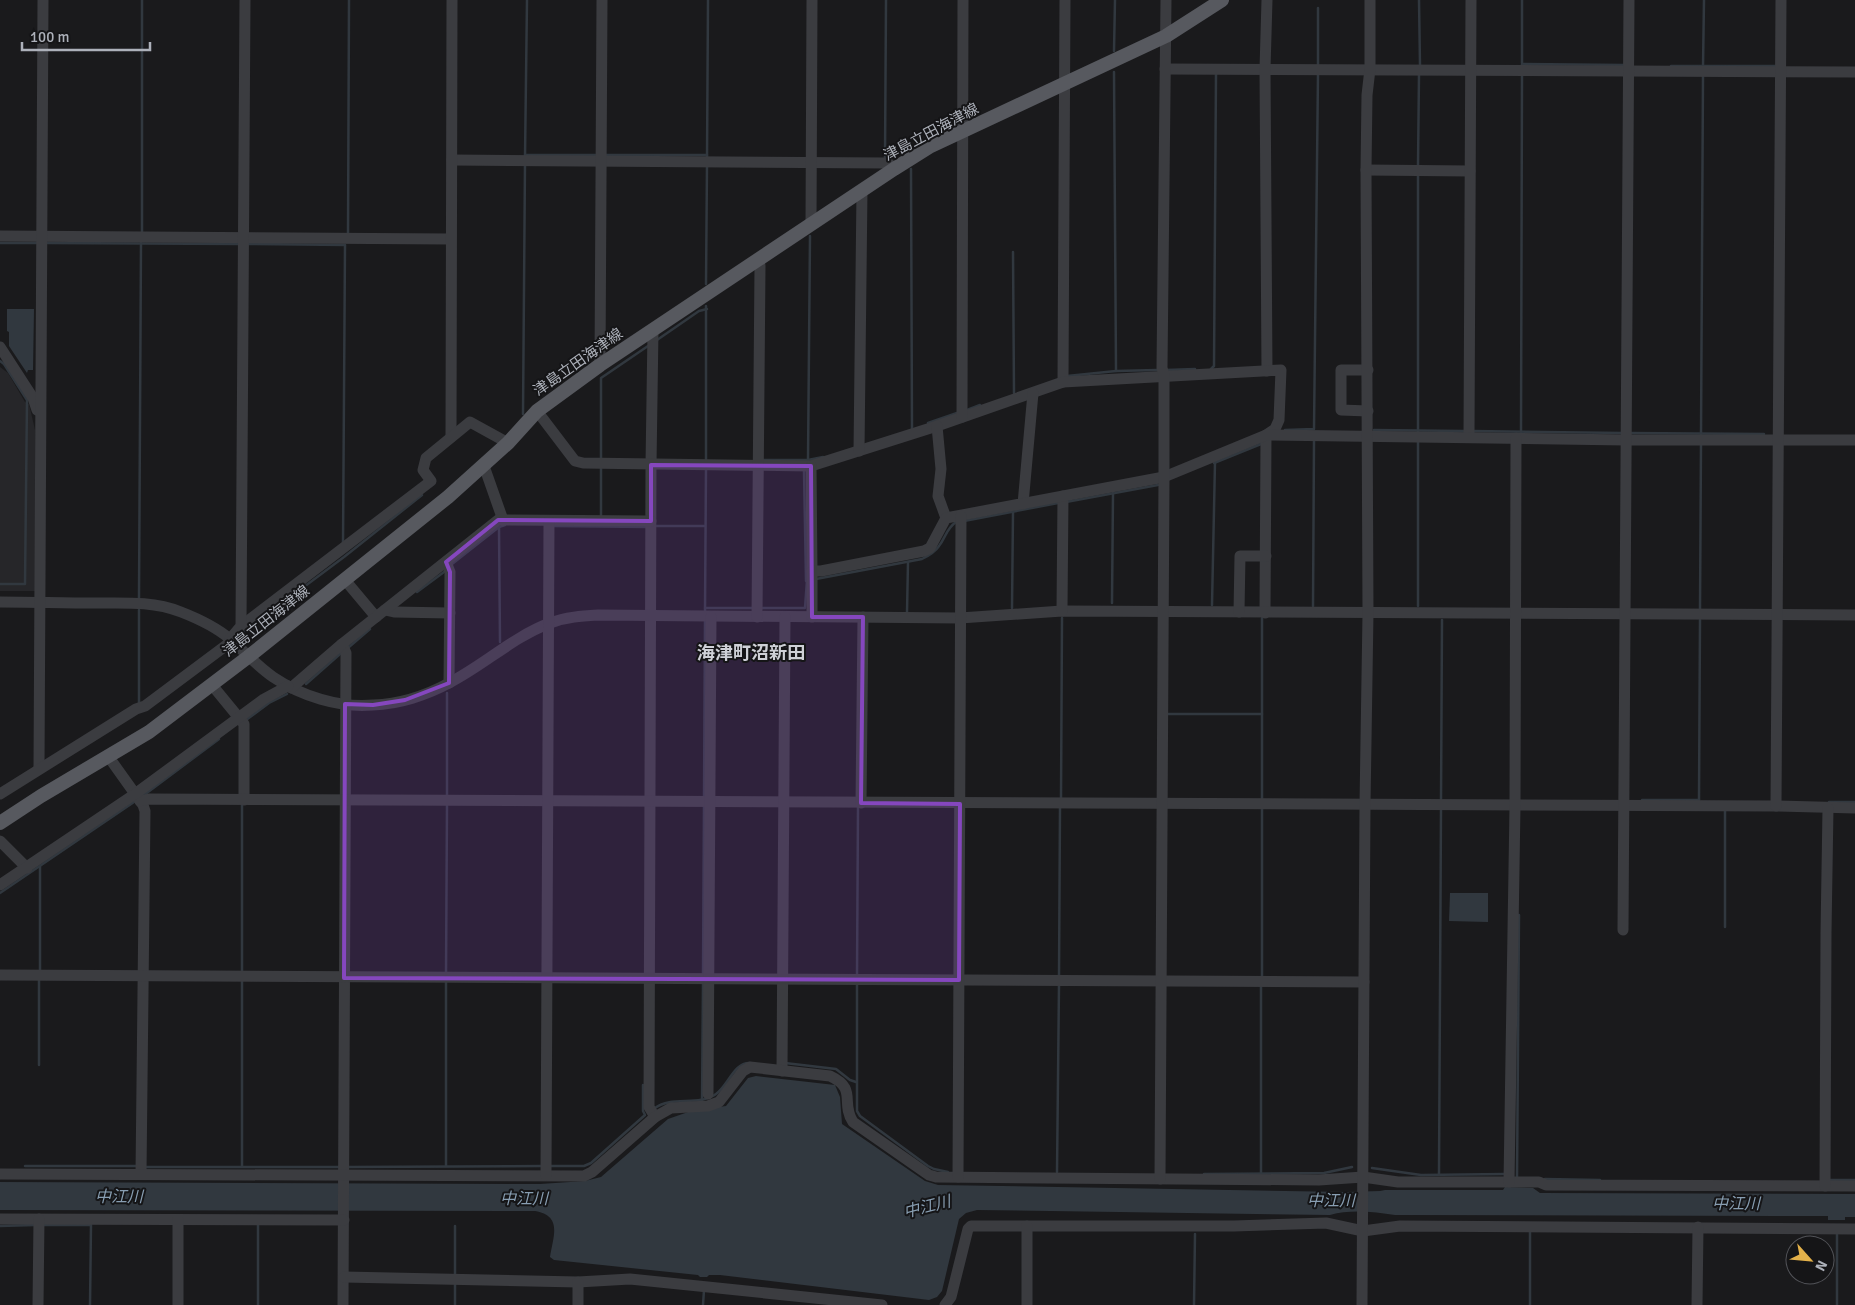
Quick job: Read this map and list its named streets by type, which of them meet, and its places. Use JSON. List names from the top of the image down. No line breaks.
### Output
{"streets":{"main road":["津島立田海津線"]},"districts":["海津町沼新田"],"water":["中江川"],"scale_bar":"100 m","north":"bottom right"}
